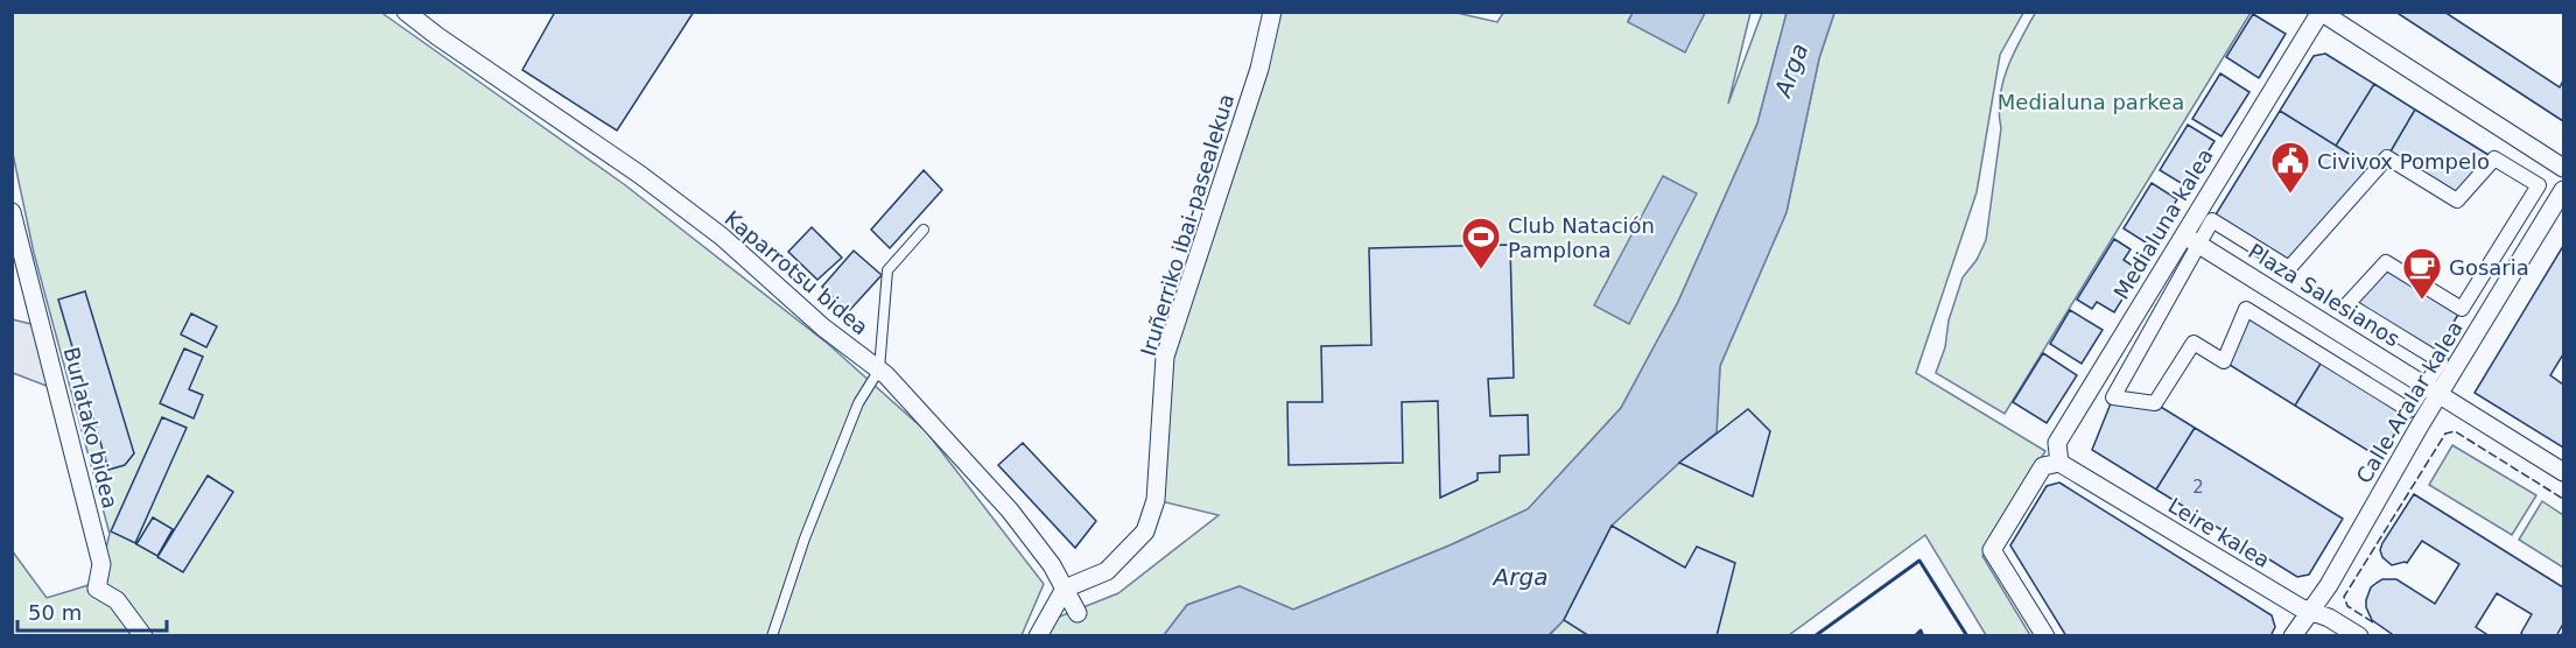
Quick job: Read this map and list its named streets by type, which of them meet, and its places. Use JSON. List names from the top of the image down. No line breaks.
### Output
{"streets":{"street":["Medialuna kalea","Iruñerriko ibai-pasealekua","Kaparrotsu bidea","Plaza Salesianos","Calle Aralar kalea","Burlatako bidea","Leire kalea"]},"crossings":[["Medialuna kalea","Plaza Salesianos"],["Medialuna kalea","Leire kalea"],["Iruñerriko ibai-pasealekua","Kaparrotsu bidea"],["Plaza Salesianos","Calle Aralar kalea"],["Calle Aralar kalea","Leire kalea"]],"water":["Arga"],"parks":["Medialuna parkea"],"places":{"public building":["Civivox Pompelo"],"sports":["Club Natación Pamplona"],"cafe":["Gosaria"]},"house_numbers":["2"],"scale_bar":"50 m"}
